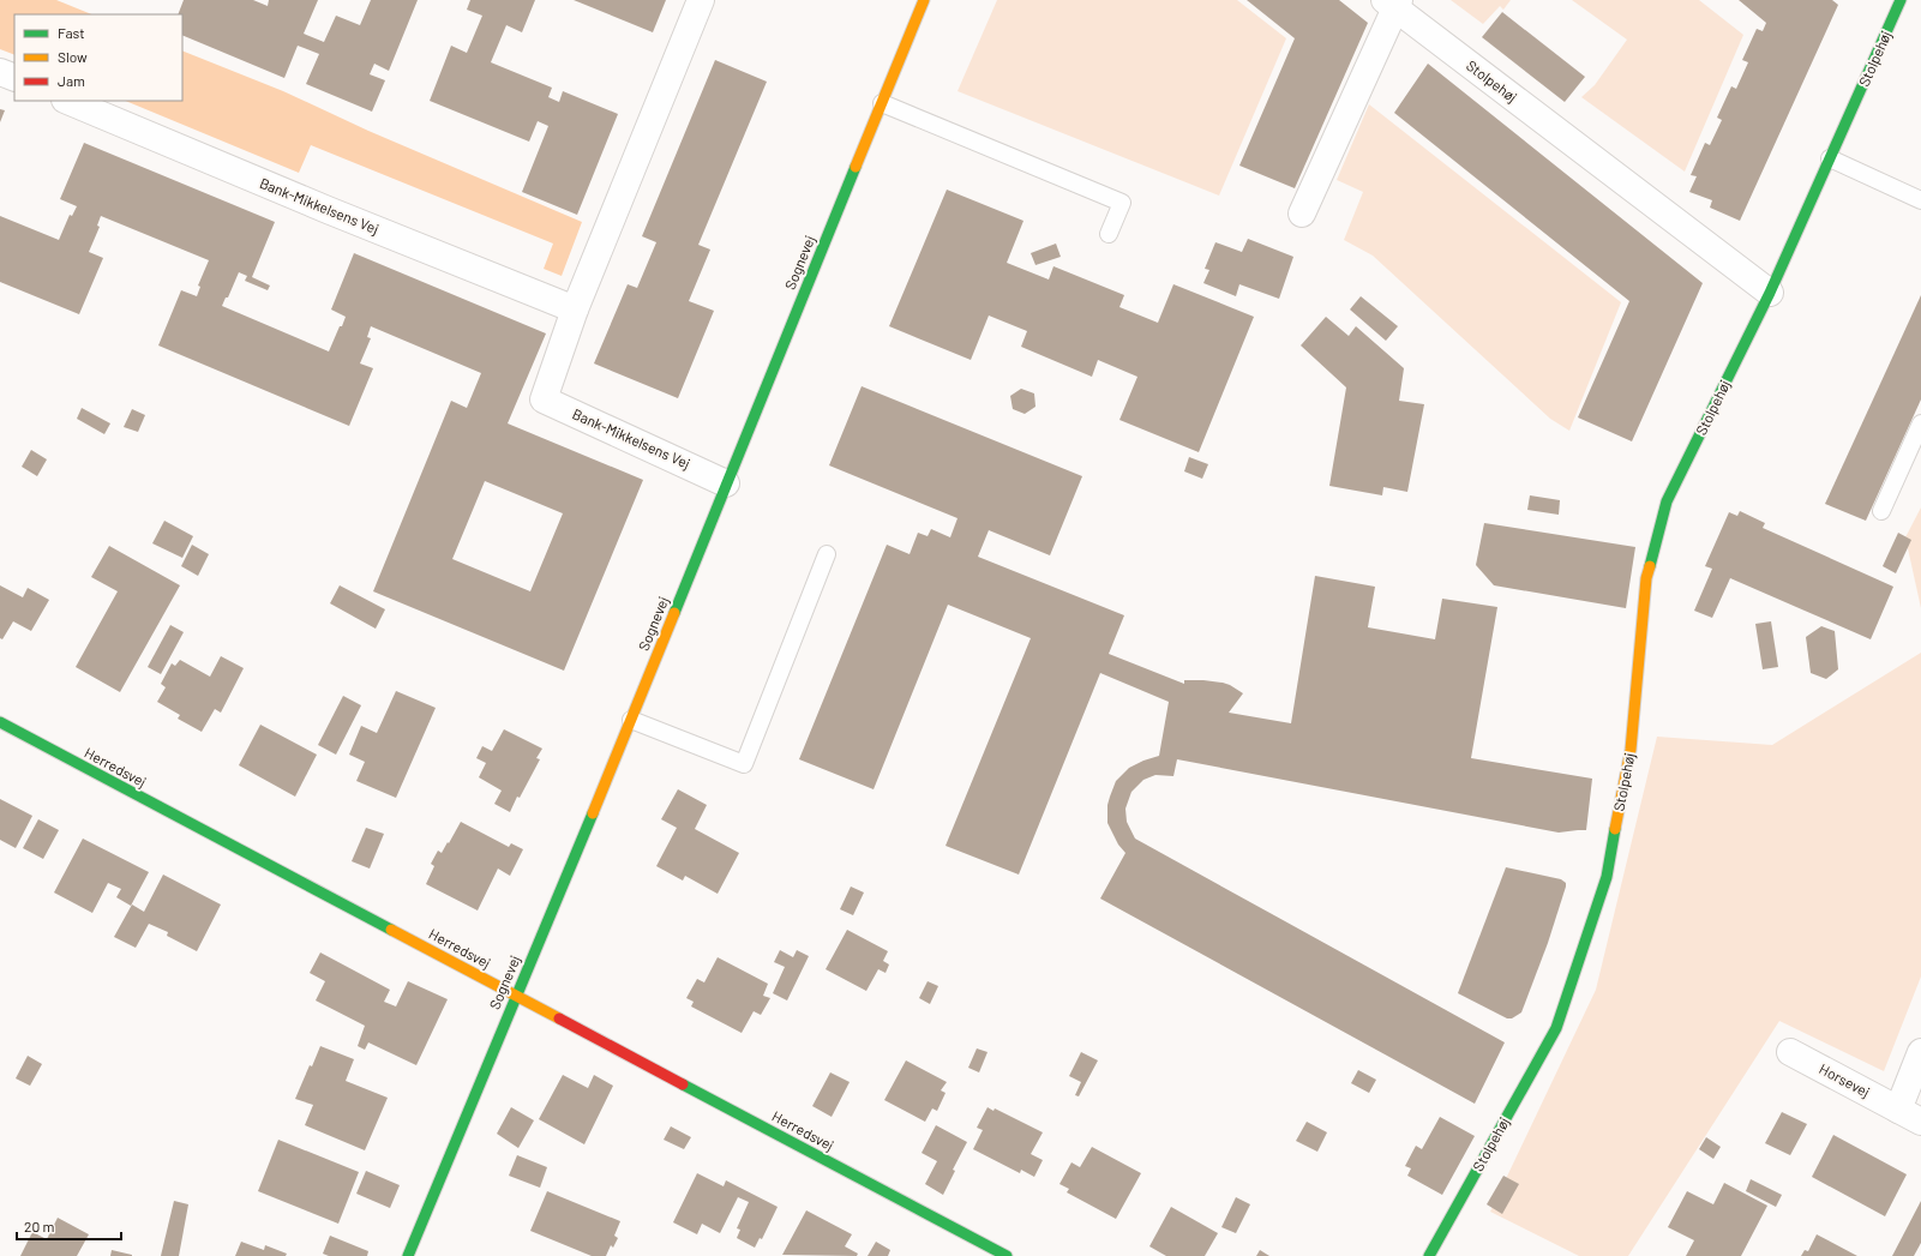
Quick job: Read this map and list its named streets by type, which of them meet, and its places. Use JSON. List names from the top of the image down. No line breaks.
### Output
{"streets":{"street":["Stolpehøj","Bank-Mikkelsens Vej","Sognevej","Herredsvej","Horsevej"]},"crossings":[["Bank-Mikkelsens Vej","Sognevej"],["Sognevej","Herredsvej"]],"legend":["Fast","Slow","Jam"],"scale_bar":"20 m"}
